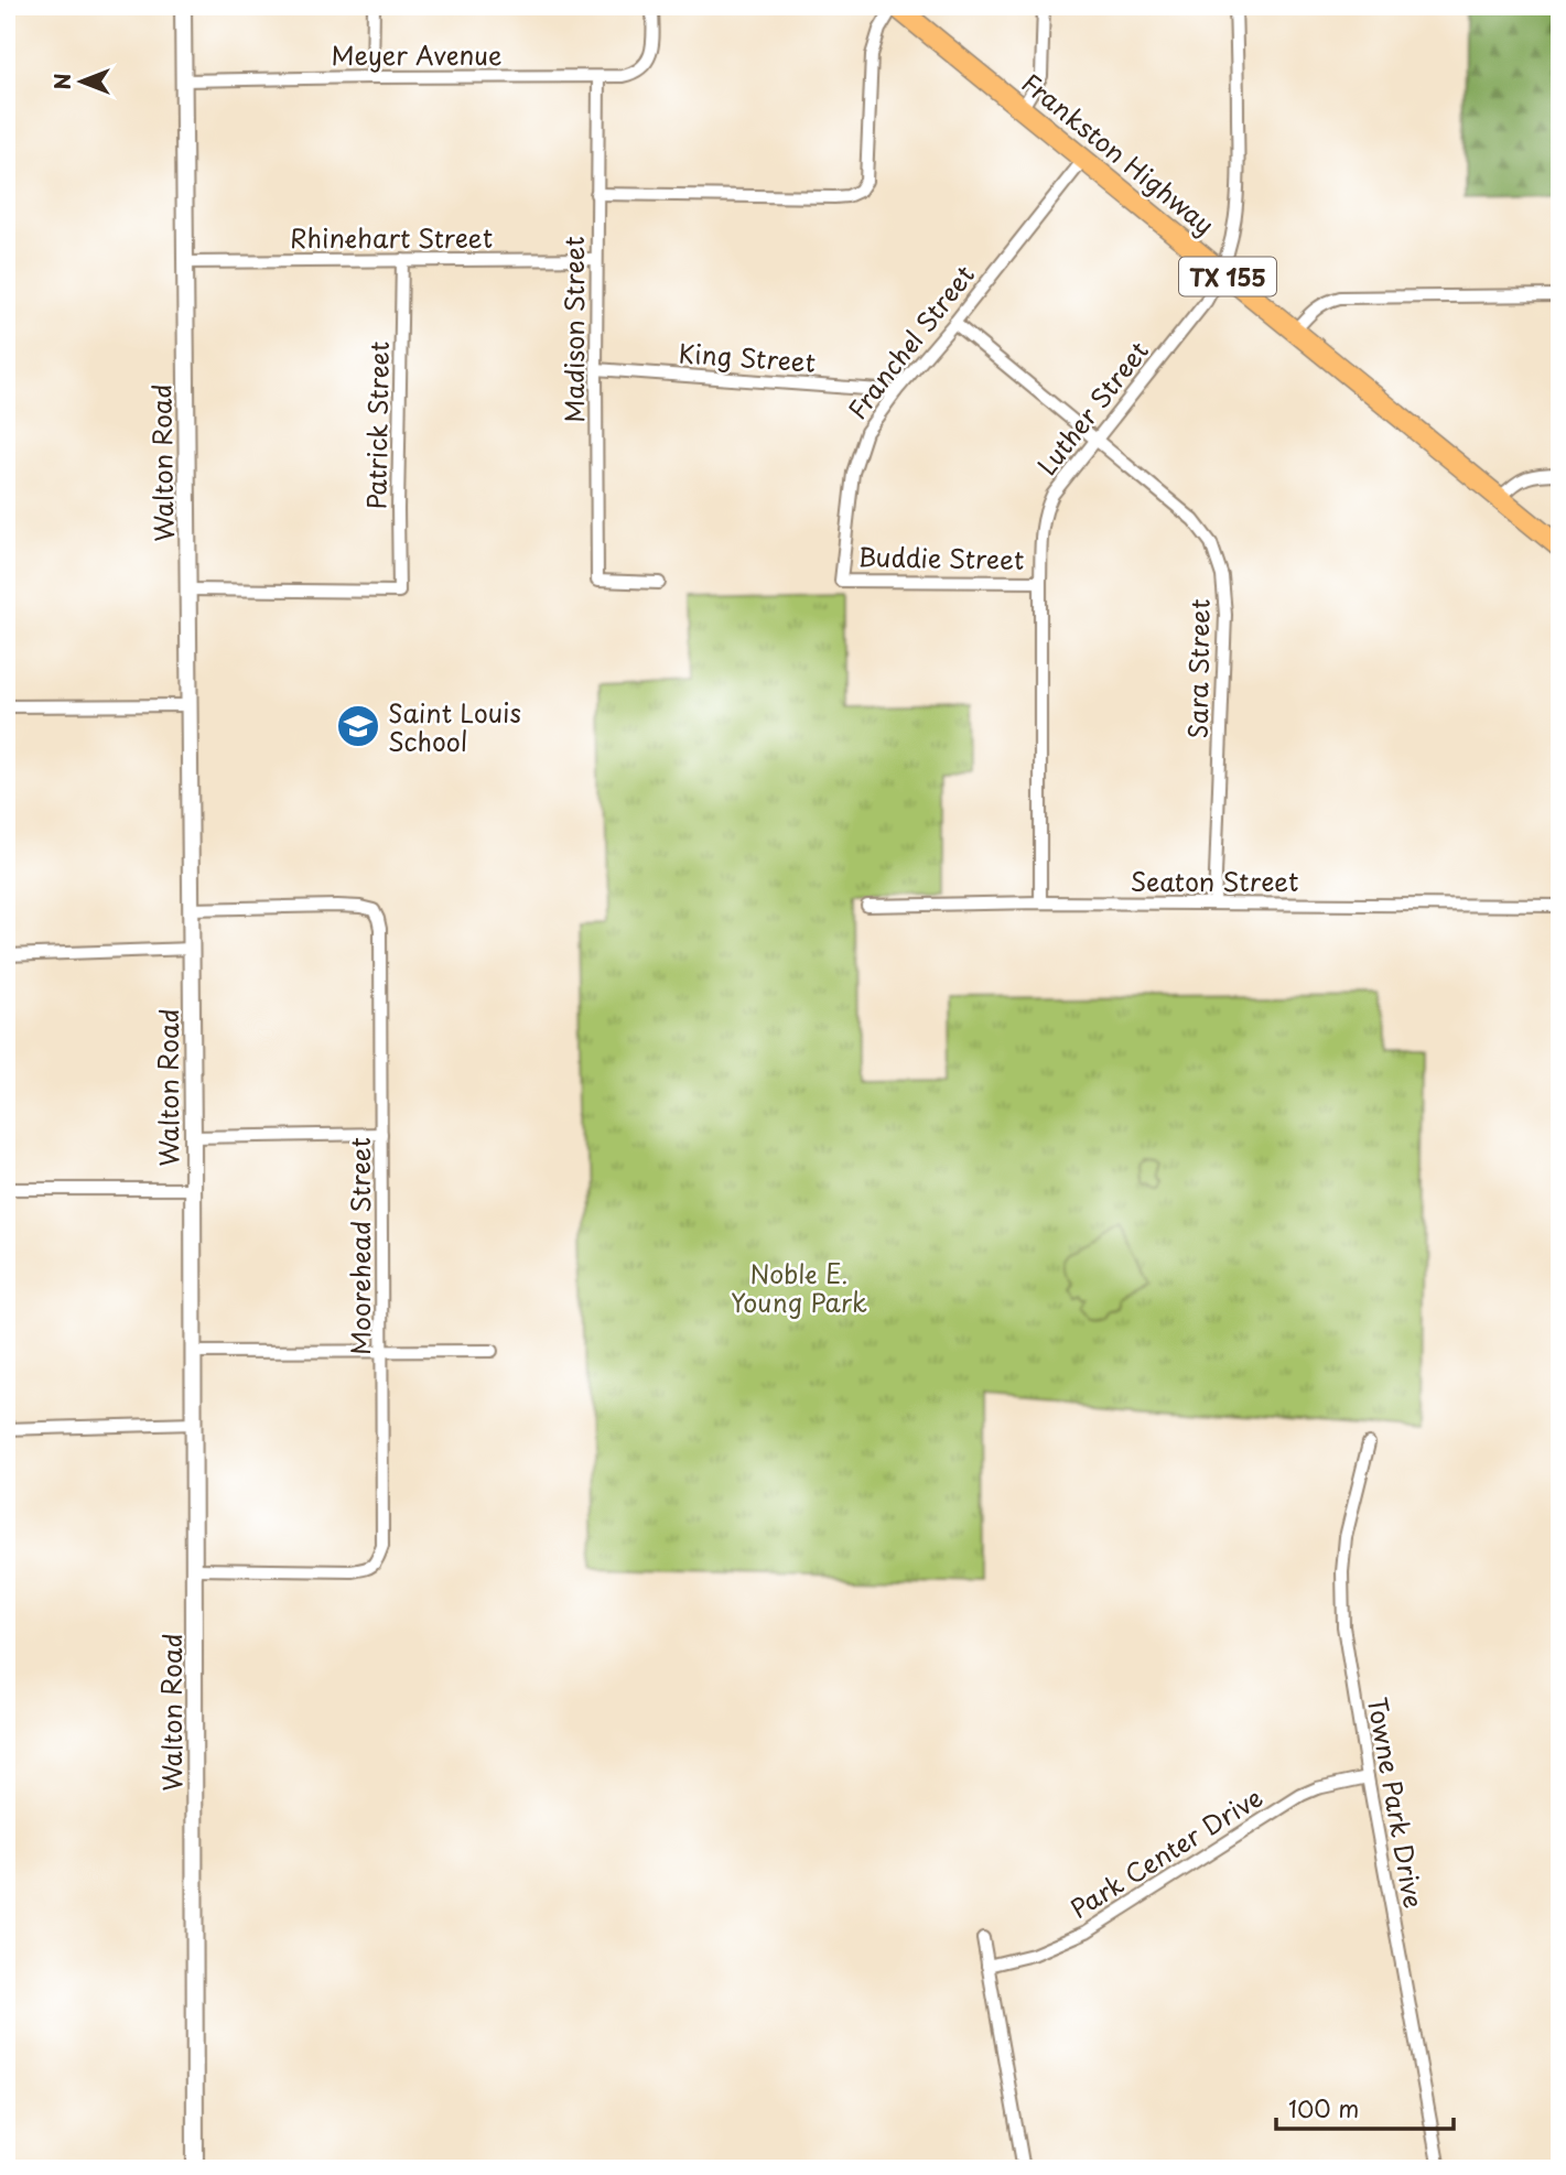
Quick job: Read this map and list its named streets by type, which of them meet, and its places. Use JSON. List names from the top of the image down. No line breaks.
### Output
{"streets":{"main road":["Frankston Highway","TX 155"],"street":["Meyer Avenue","Rhinehart Street","Madison Street","Franchel Street","King Street","Luther Street","Patrick Street","Walton Road","Buddie Street","Sara Street","Seaton Street","Moorehead Street","Towne Park Drive","Park Center Drive"]},"crossings":[["Meyer Avenue","Madison Street"],["Meyer Avenue","Walton Road"],["Frankston Highway","Franchel Street"],["Frankston Highway","Luther Street"],["Rhinehart Street","Madison Street"],["Rhinehart Street","Patrick Street"],["Rhinehart Street","Walton Road"],["Madison Street","King Street"],["Franchel Street","King Street"],["Franchel Street","Buddie Street"],["Franchel Street","Sara Street"],["Luther Street","Buddie Street"],["Luther Street","Sara Street"],["Luther Street","Seaton Street"],["Patrick Street","Walton Road"],["Walton Road","Moorehead Street"],["Sara Street","Seaton Street"],["Towne Park Drive","Park Center Drive"]],"parks":["Noble E. Young Park"],"places":{"school or university":["Saint Louis School"]},"scale_bar":"100 m","north":"left"}
